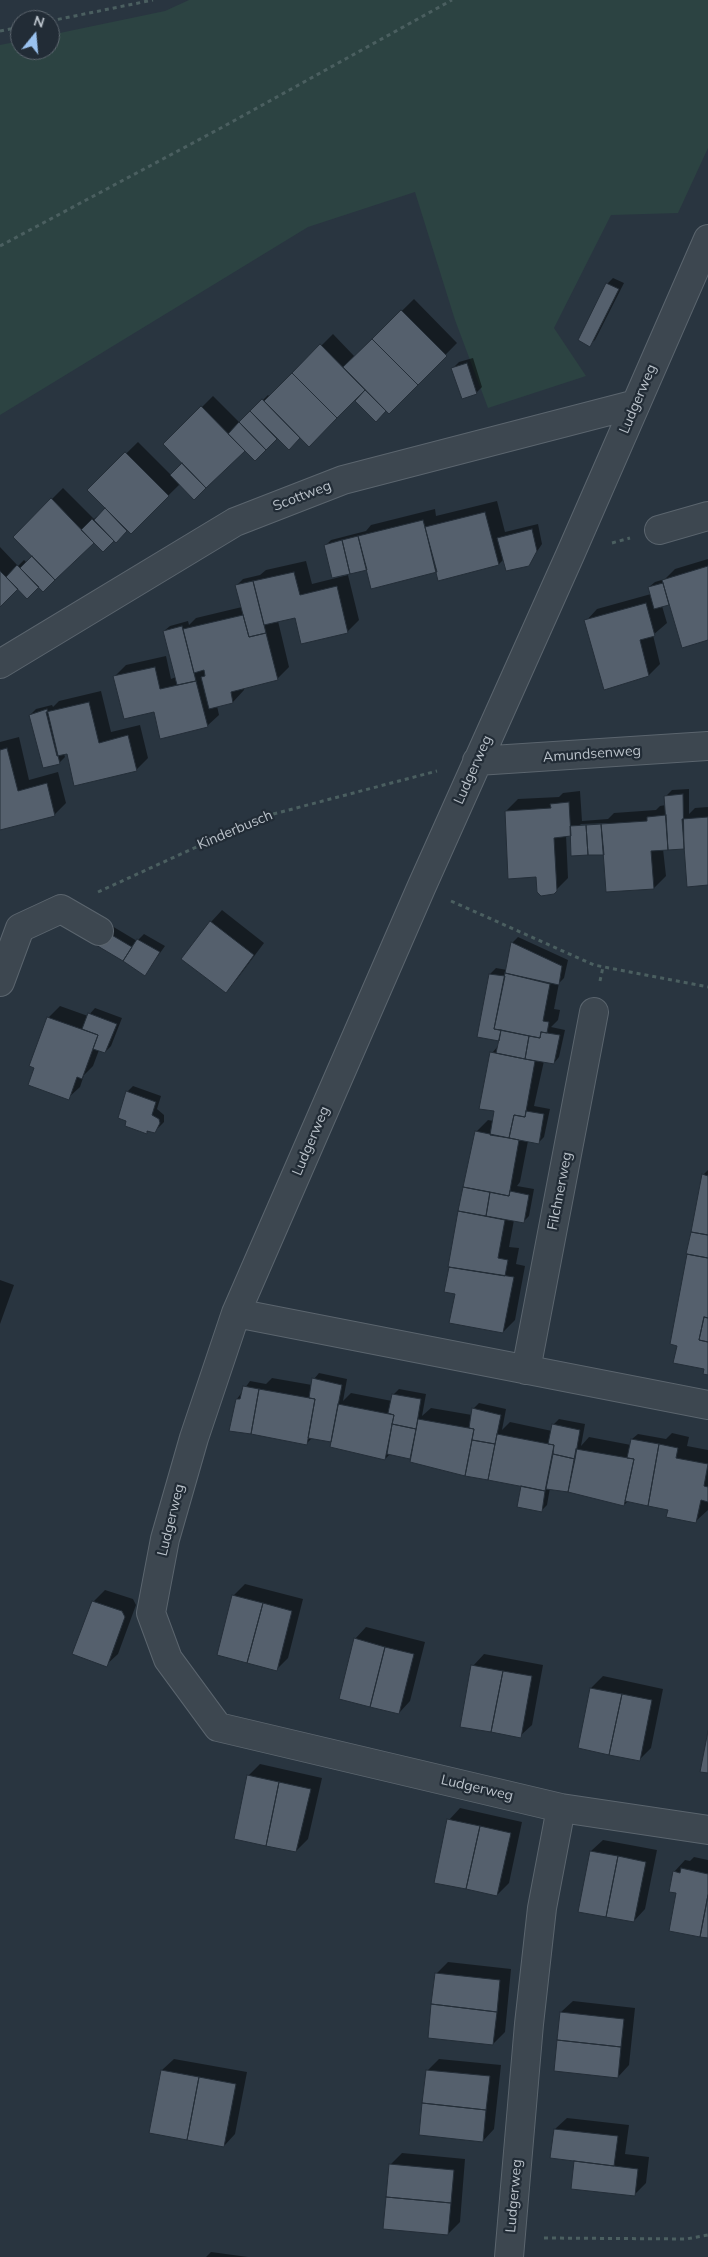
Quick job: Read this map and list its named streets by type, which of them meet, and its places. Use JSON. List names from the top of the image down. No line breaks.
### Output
{"streets":{"street":["Ludgerweg","Scottweg","Amundsenweg","Filchnerweg"],"path":["Kinderbusch"]},"crossings":[["Ludgerweg","Scottweg"],["Ludgerweg","Amundsenweg"],["Ludgerweg","Kinderbusch"],["Amundsenweg","Kinderbusch"]],"north":"top"}
